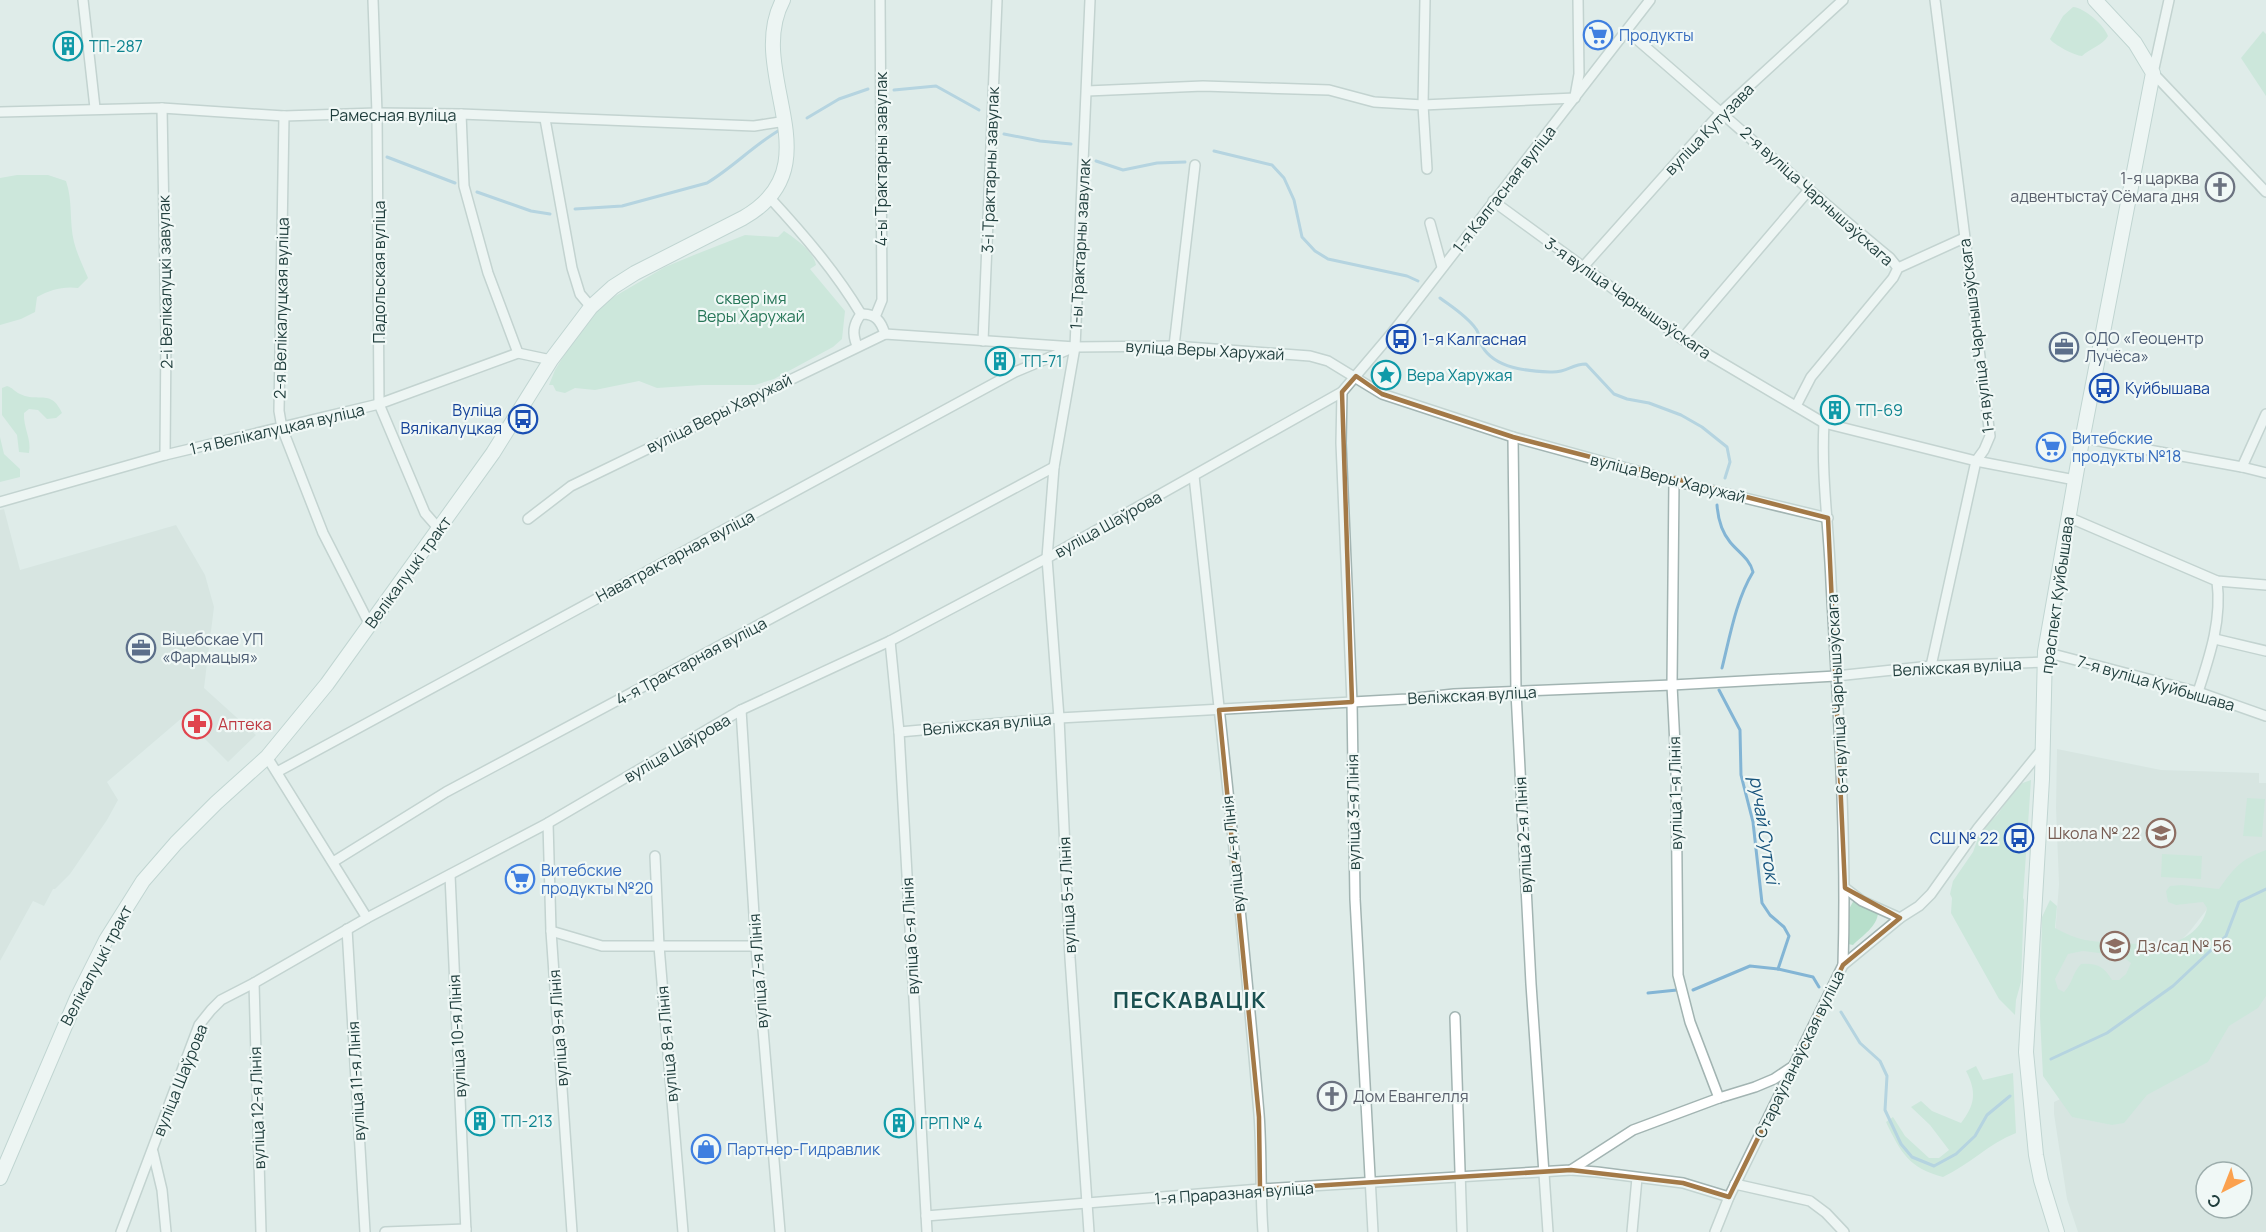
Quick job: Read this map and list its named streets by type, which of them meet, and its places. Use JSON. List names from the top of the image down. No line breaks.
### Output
{"streets":{"street":["Рамесная вуліца","вуліца Кутузава","4-ы Трактарны завулак","3-і Трактарны завулак","1-я Калгасная вуліца","2-я вуліца Чарнышэўскага","1-ы Трактарны завулак","Падольская вуліца","2-і Велікалуцкі завулак","3-я вуліца Чарнышэўскага","2-я Велікалуцкая вуліца","1-я вуліца Чарнышэўскага","вуліца Веры Харужай","1-я Велікалуцкая вуліца","вуліца Шаўрова","Наватрактарная вуліца","Велікалуцкі тракт","праспект Куйбышава","4-я Трактарная вуліца","Веліжская вуліца","7-я вуліца Куйбышава","6-я вуліца Чарнышэўскага","вуліца 1-я Лінія","вуліца 3-я Лінія","вуліца 2-я Лінія","вуліца 4-я Лінія","вуліца 5-я Лінія","вуліца 6-я Лінія","вуліца 7-я Лінія","вуліца 9-я Лінія","вуліца 10-я Лінія","вуліца 8-я Лінія","Стараўланаўская вуліца","вуліца 11-я Лінія","вуліца 12-я Лінія","1-я Праразная вуліца"]},"crossings":[["Рамесная вуліца","Падольская вуліца"],["Рамесная вуліца","2-і Велікалуцкі завулак"],["Рамесная вуліца","2-я Велікалуцкая вуліца"],["Рамесная вуліца","Велікалуцкі тракт"],["вуліца Кутузава","2-я вуліца Чарнышэўскага"],["вуліца Кутузава","3-я вуліца Чарнышэўскага"],["3-і Трактарны завулак","вуліца Веры Харужай"],["1-я Калгасная вуліца","2-я вуліца Чарнышэўскага"],["1-я Калгасная вуліца","3-я вуліца Чарнышэўскага"],["1-я Калгасная вуліца","вуліца Веры Харужай"],["1-я Калгасная вуліца","вуліца Шаўрова"],["1-ы Трактарны завулак","вуліца Веры Харужай"],["1-ы Трактарны завулак","вуліца Шаўрова"],["1-ы Трактарны завулак","Наватрактарная вуліца"],["1-ы Трактарны завулак","4-я Трактарная вуліца"],["1-ы Трактарны завулак","вуліца 5-я Лінія"],["Падольская вуліца","1-я Велікалуцкая вуліца"],["Падольская вуліца","Велікалуцкі тракт"],["2-і Велікалуцкі завулак","1-я Велікалуцкая вуліца"],["3-я вуліца Чарнышэўскага","1-я вуліца Чарнышэўскага"],["3-я вуліца Чарнышэўскага","праспект Куйбышава"],["3-я вуліца Чарнышэўскага","6-я вуліца Чарнышэўскага"],["2-я Велікалуцкая вуліца","1-я Велікалуцкая вуліца"],["2-я Велікалуцкая вуліца","Велікалуцкі тракт"],["1-я вуліца Чарнышэўскага","Веліжская вуліца"],["вуліца Веры Харужай","вуліца Шаўрова"],["вуліца Веры Харужай","Наватрактарная вуліца"],["вуліца Веры Харужай","6-я вуліца Чарнышэўскага"],["вуліца Веры Харужай","вуліца 1-я Лінія"],["вуліца Веры Харужай","вуліца 2-я Лінія"],["вуліца Шаўрова","вуліца 3-я Лінія"],["вуліца Шаўрова","вуліца 4-я Лінія"],["вуліца Шаўрова","вуліца 5-я Лінія"],["вуліца Шаўрова","вуліца 6-я Лінія"],["вуліца Шаўрова","вуліца 7-я Лінія"],["вуліца Шаўрова","вуліца 9-я Лінія"],["вуліца Шаўрова","вуліца 10-я Лінія"],["вуліца Шаўрова","вуліца 11-я Лінія"],["вуліца Шаўрова","вуліца 12-я Лінія"],["праспект Куйбышава","Веліжская вуліца"],["праспект Куйбышава","7-я вуліца Куйбышава"],["праспект Куйбышава","Стараўланаўская вуліца"],["Веліжская вуліца","7-я вуліца Куйбышава"],["Веліжская вуліца","6-я вуліца Чарнышэўскага"],["Веліжская вуліца","вуліца 1-я Лінія"],["Веліжская вуліца","вуліца 3-я Лінія"],["Веліжская вуліца","вуліца 2-я Лінія"],["Веліжская вуліца","вуліца 4-я Лінія"],["Веліжская вуліца","вуліца 5-я Лінія"],["Веліжская вуліца","вуліца 6-я Лінія"],["6-я вуліца Чарнышэўскага","Стараўланаўская вуліца"],["вуліца 3-я Лінія","1-я Праразная вуліца"],["вуліца 2-я Лінія","1-я Праразная вуліца"],["вуліца 4-я Лінія","1-я Праразная вуліца"],["вуліца 5-я Лінія","1-я Праразная вуліца"],["вуліца 6-я Лінія","1-я Праразная вуліца"]],"districts":["ПЕСКАВАЦІК"],"water":["ручай Сутокі"],"parks":["сквер імя Веры Харужай"],"places":{"supermarket":["Продукты","Витебские продукты №18","Витебские продукты №20"],"building":["ТП-287","ТП-71","ТП-69","ТП-213","ГРП № 4"],"church":["1-я царква адвентыстаў Сёмага дня","Дом Евангелля"],"bus stop":["1-я Калгасная","Куйбышава","Вуліца Вялікалуцкая","СШ № 22"],"office":["ОДО «Геоцентр Лучёса»","Віцебскае УП «Фармацыя»"],"place":["Вера Харужая"],"pharmacy":["Аптека"],"school or university":["Школа № 22","Дз/сад № 56"],"shop":["Партнер-Гидравлик"]},"north":"bottom left"}
